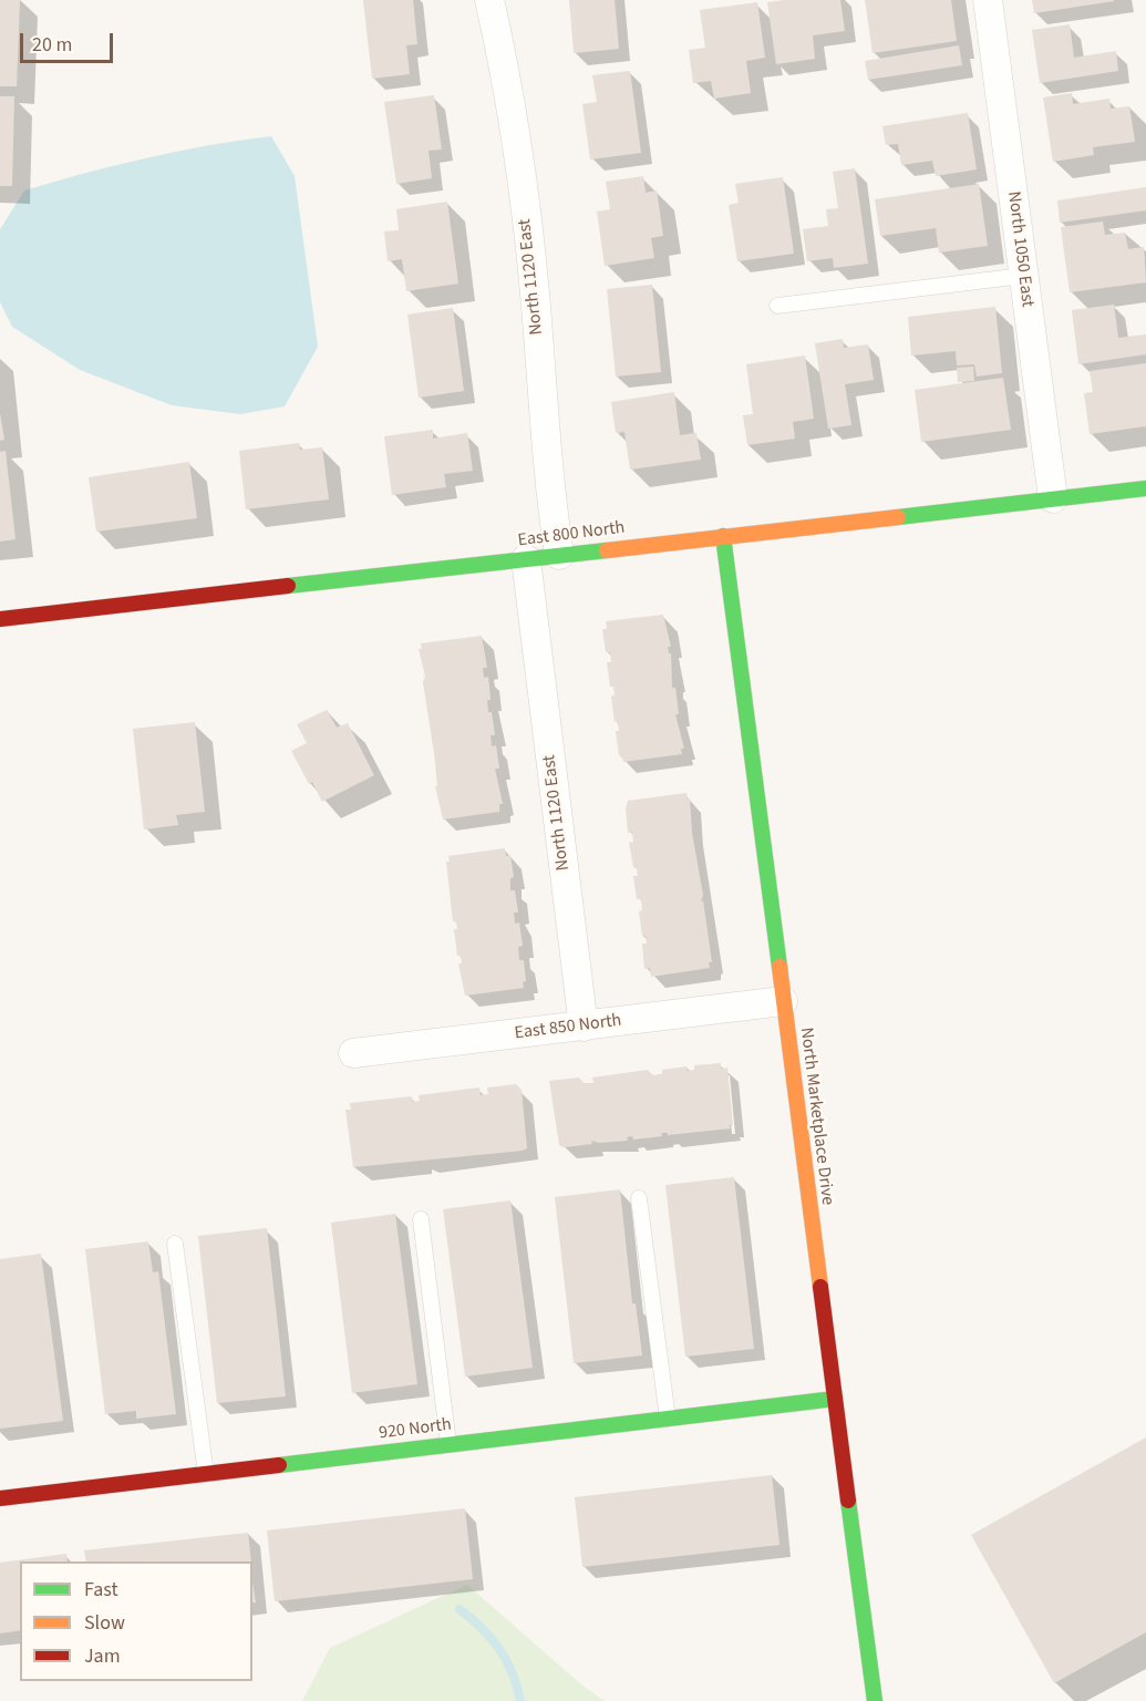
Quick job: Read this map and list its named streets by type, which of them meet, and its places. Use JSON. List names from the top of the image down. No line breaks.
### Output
{"streets":{"street":["North 1050 East","North 1120 East","East 800 North","East 850 North","North Marketplace Drive","920 North"]},"crossings":[["North 1050 East","East 800 North"],["North 1120 East","East 800 North"],["North 1120 East","East 850 North"],["East 800 North","North Marketplace Drive"],["East 850 North","North Marketplace Drive"],["North Marketplace Drive","920 North"]],"legend":["Fast","Slow","Jam"],"scale_bar":"20 m"}
